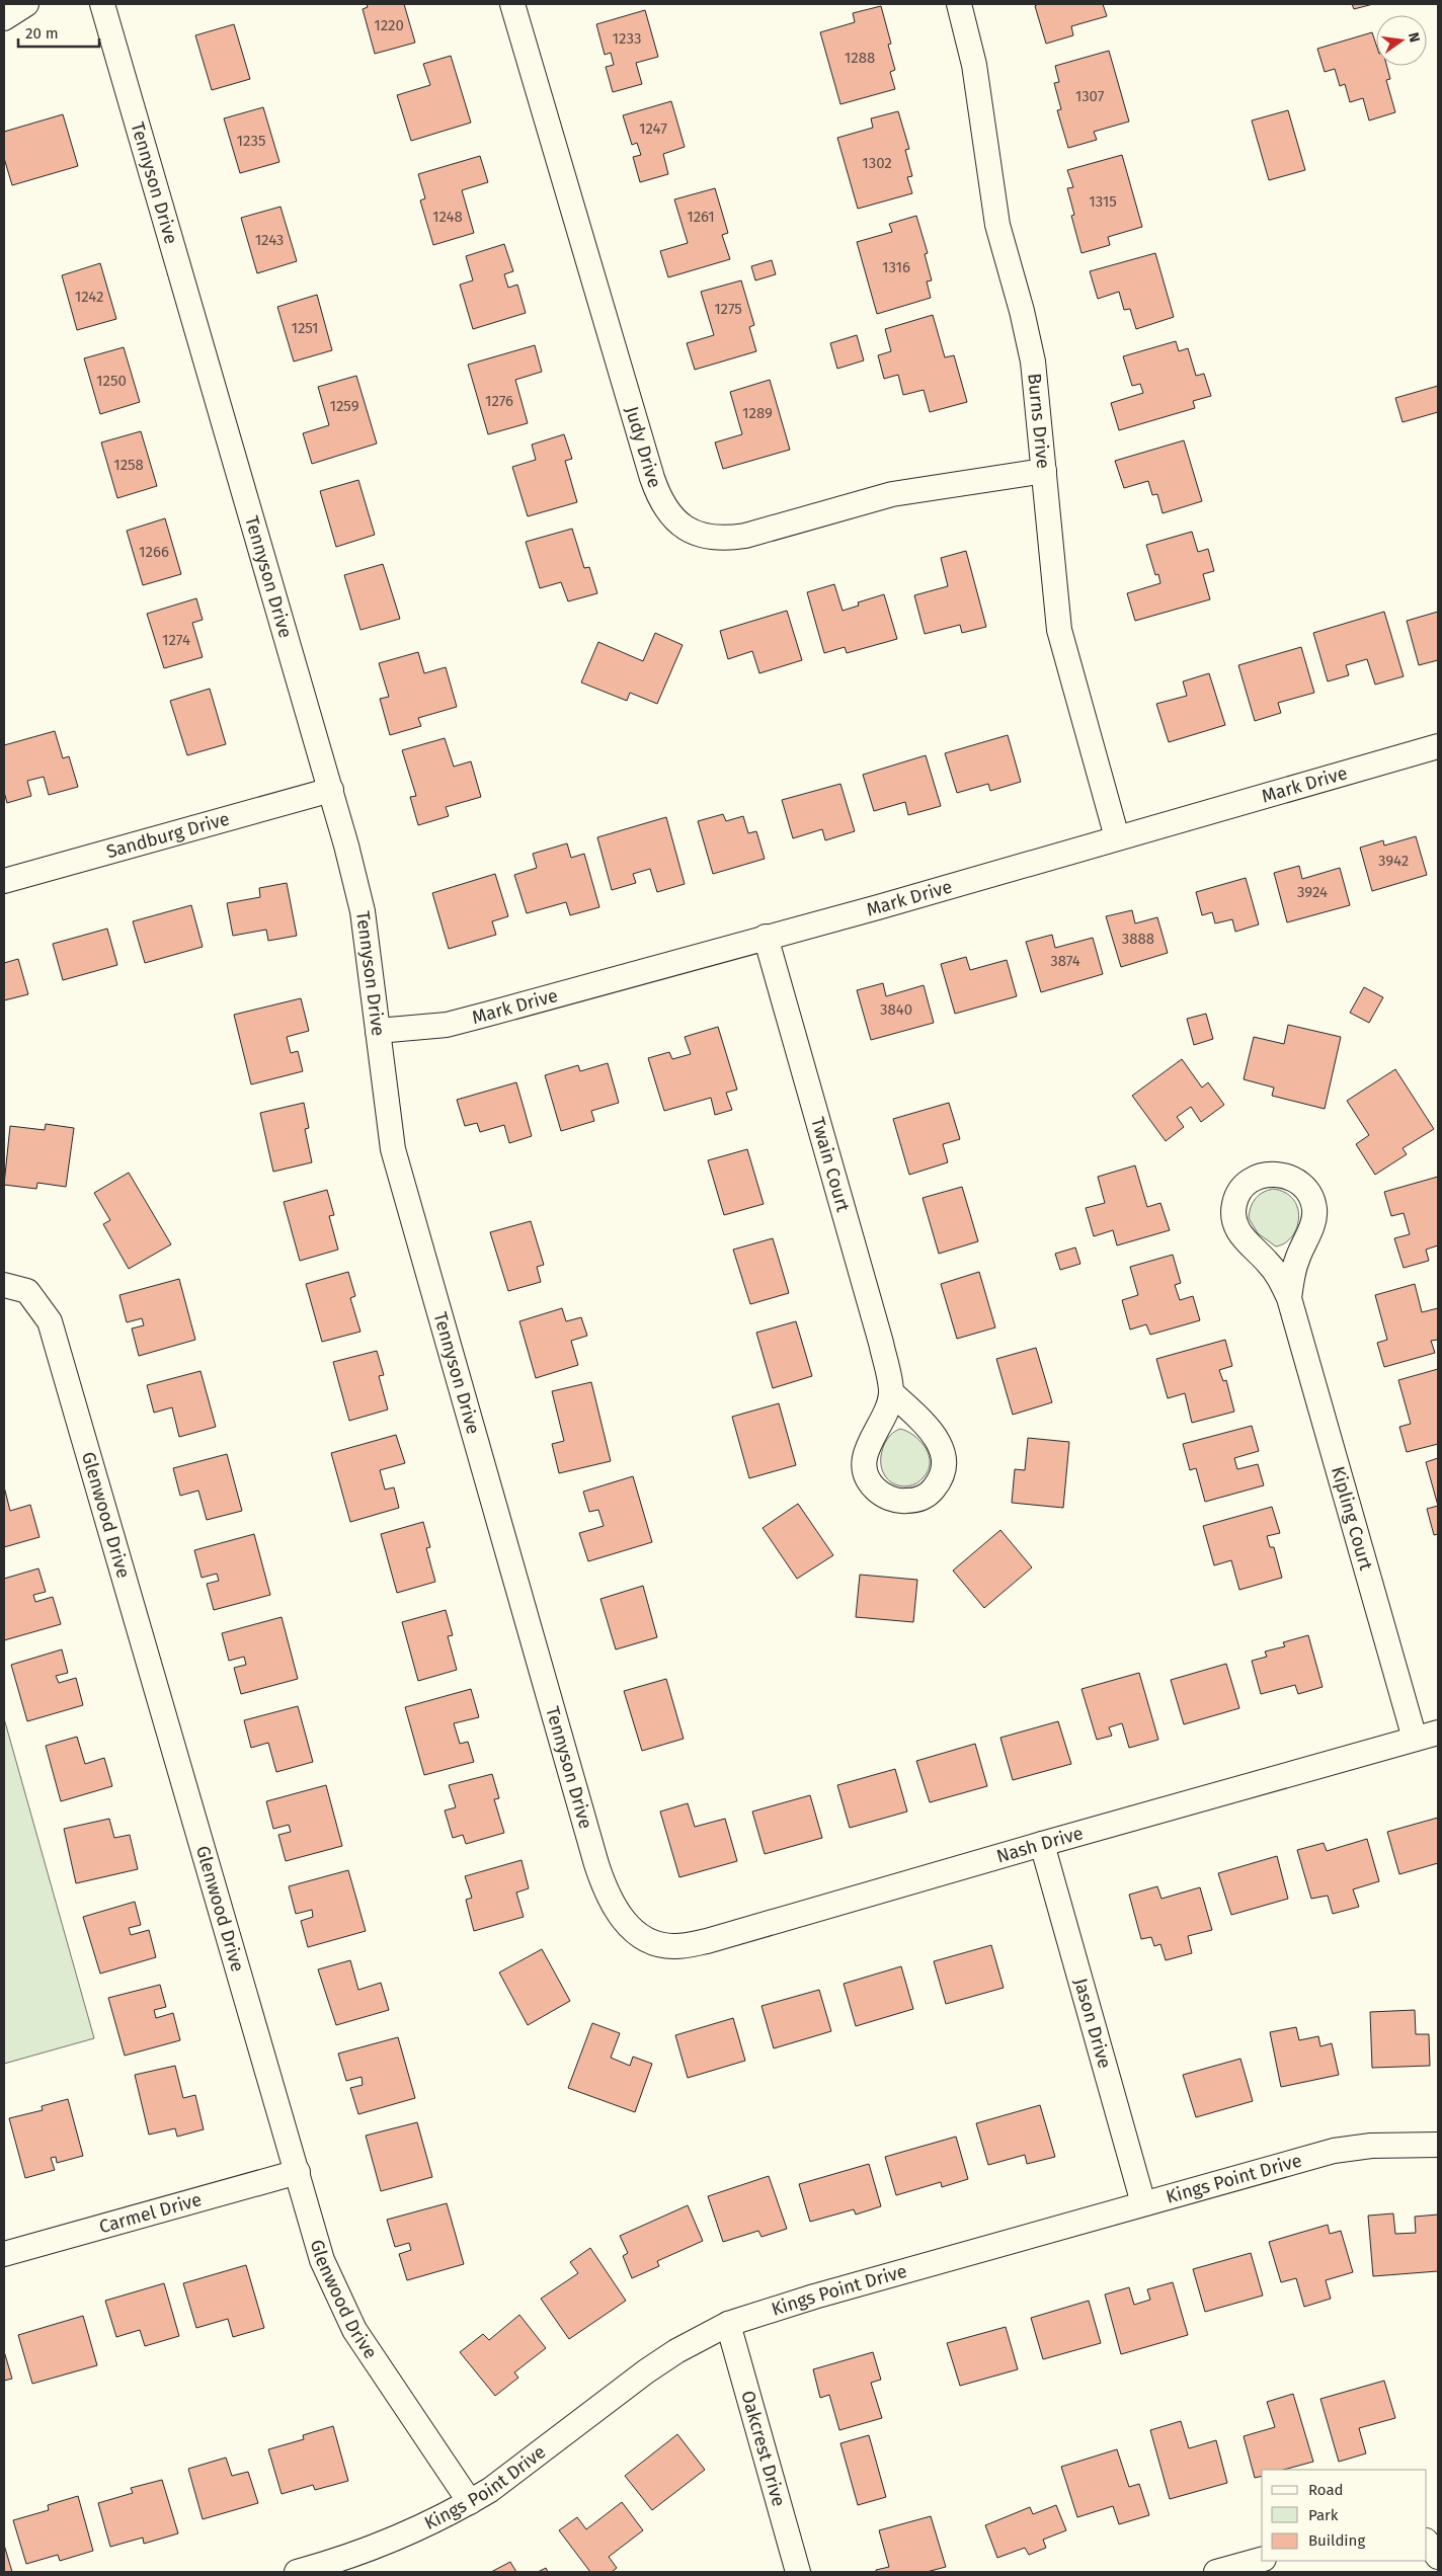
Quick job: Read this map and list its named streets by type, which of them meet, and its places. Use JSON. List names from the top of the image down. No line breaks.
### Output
{"streets":{"street":["Tennyson Drive","Burns Drive","Judy Drive","Mark Drive","Sandburg Drive","Twain Court","Glenwood Drive","Kipling Court","Nash Drive","Jason Drive","Kings Point Drive","Carmel Drive","Oakcrest Drive"]},"crossings":[["Tennyson Drive","Mark Drive"],["Tennyson Drive","Sandburg Drive"],["Tennyson Drive","Nash Drive"],["Burns Drive","Judy Drive"],["Burns Drive","Mark Drive"],["Mark Drive","Twain Court"],["Glenwood Drive","Kings Point Drive"],["Glenwood Drive","Carmel Drive"],["Kipling Court","Nash Drive"],["Nash Drive","Jason Drive"],["Jason Drive","Kings Point Drive"],["Kings Point Drive","Oakcrest Drive"]],"house_numbers":["1220","1233","1288","1307","1247","1235","1302","1315","1248","1261","1243","1316","1242","1275","1251","1250","1276","1259","1289","1258","1266","1274","3942","3924","3888","3874","3840"],"legend":["Road","Park","Building"],"scale_bar":"20 m","north":"right"}
